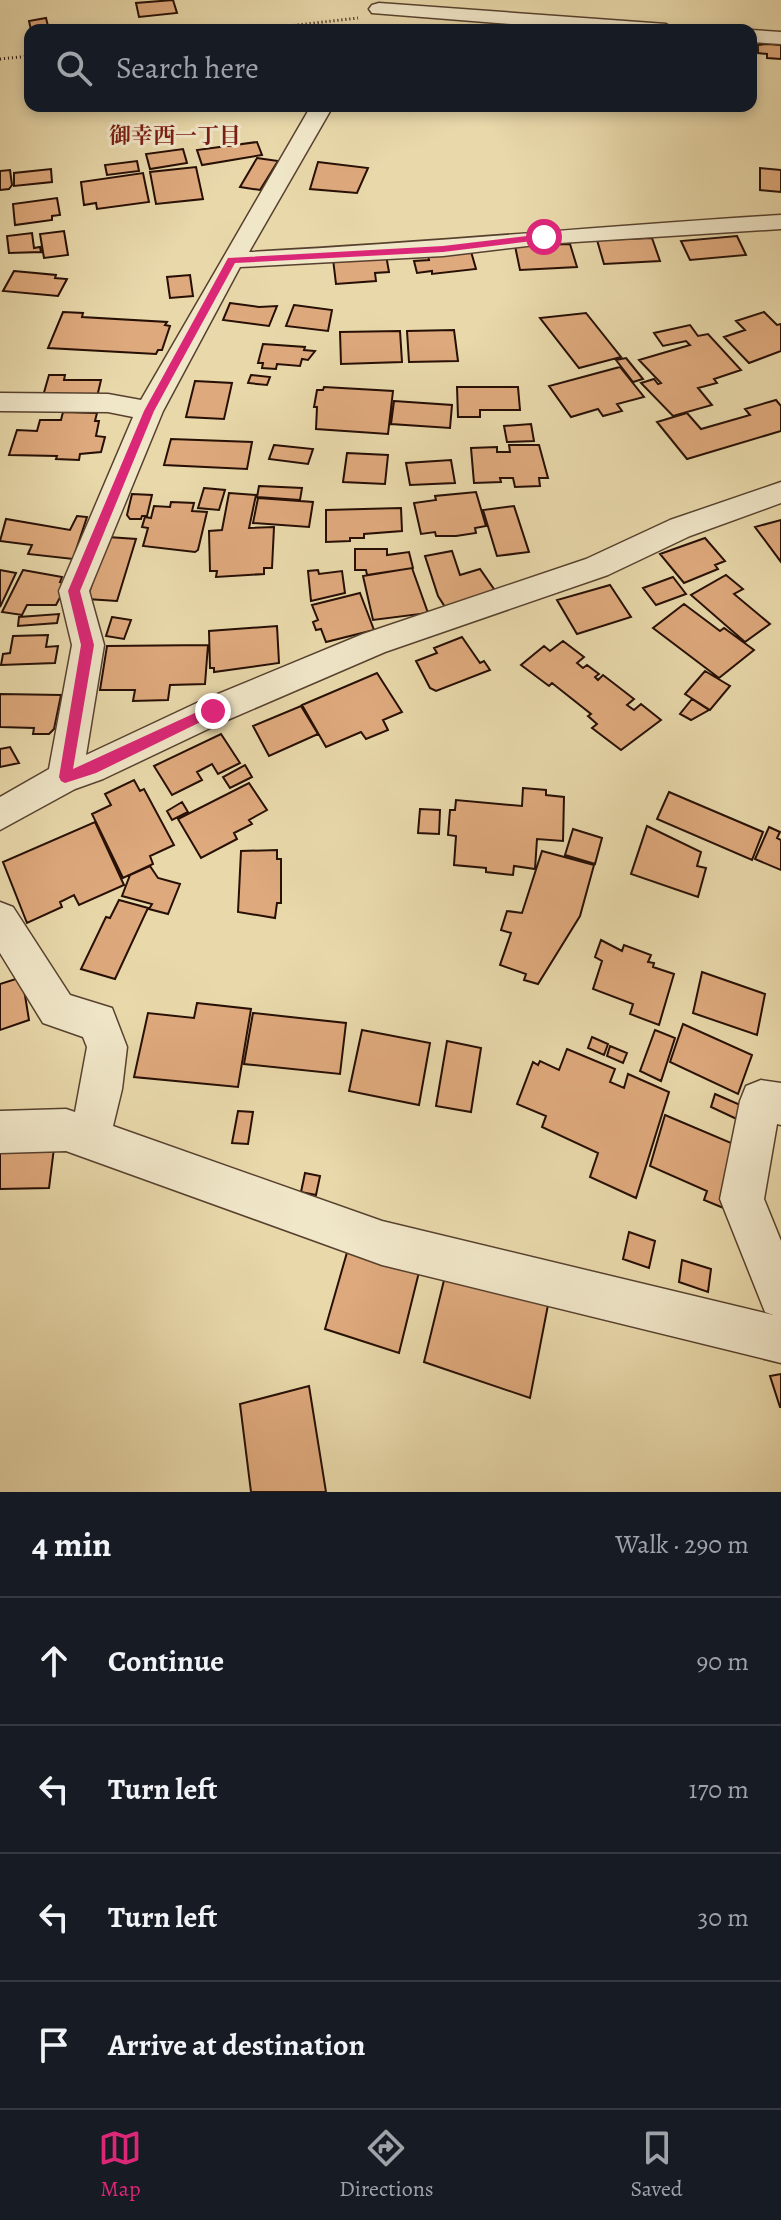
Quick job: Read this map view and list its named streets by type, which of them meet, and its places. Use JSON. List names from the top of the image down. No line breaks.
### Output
{"districts":["御幸西一丁目"],"page":{"search":"Search here","heading":["4 min","Walk · 290 m"],"list":[["Continue","90 m"],["Turn left","170 m"],["Turn left","30 m"],"Arrive at destination"],"nav":["Map","Directions","Saved"]}}
